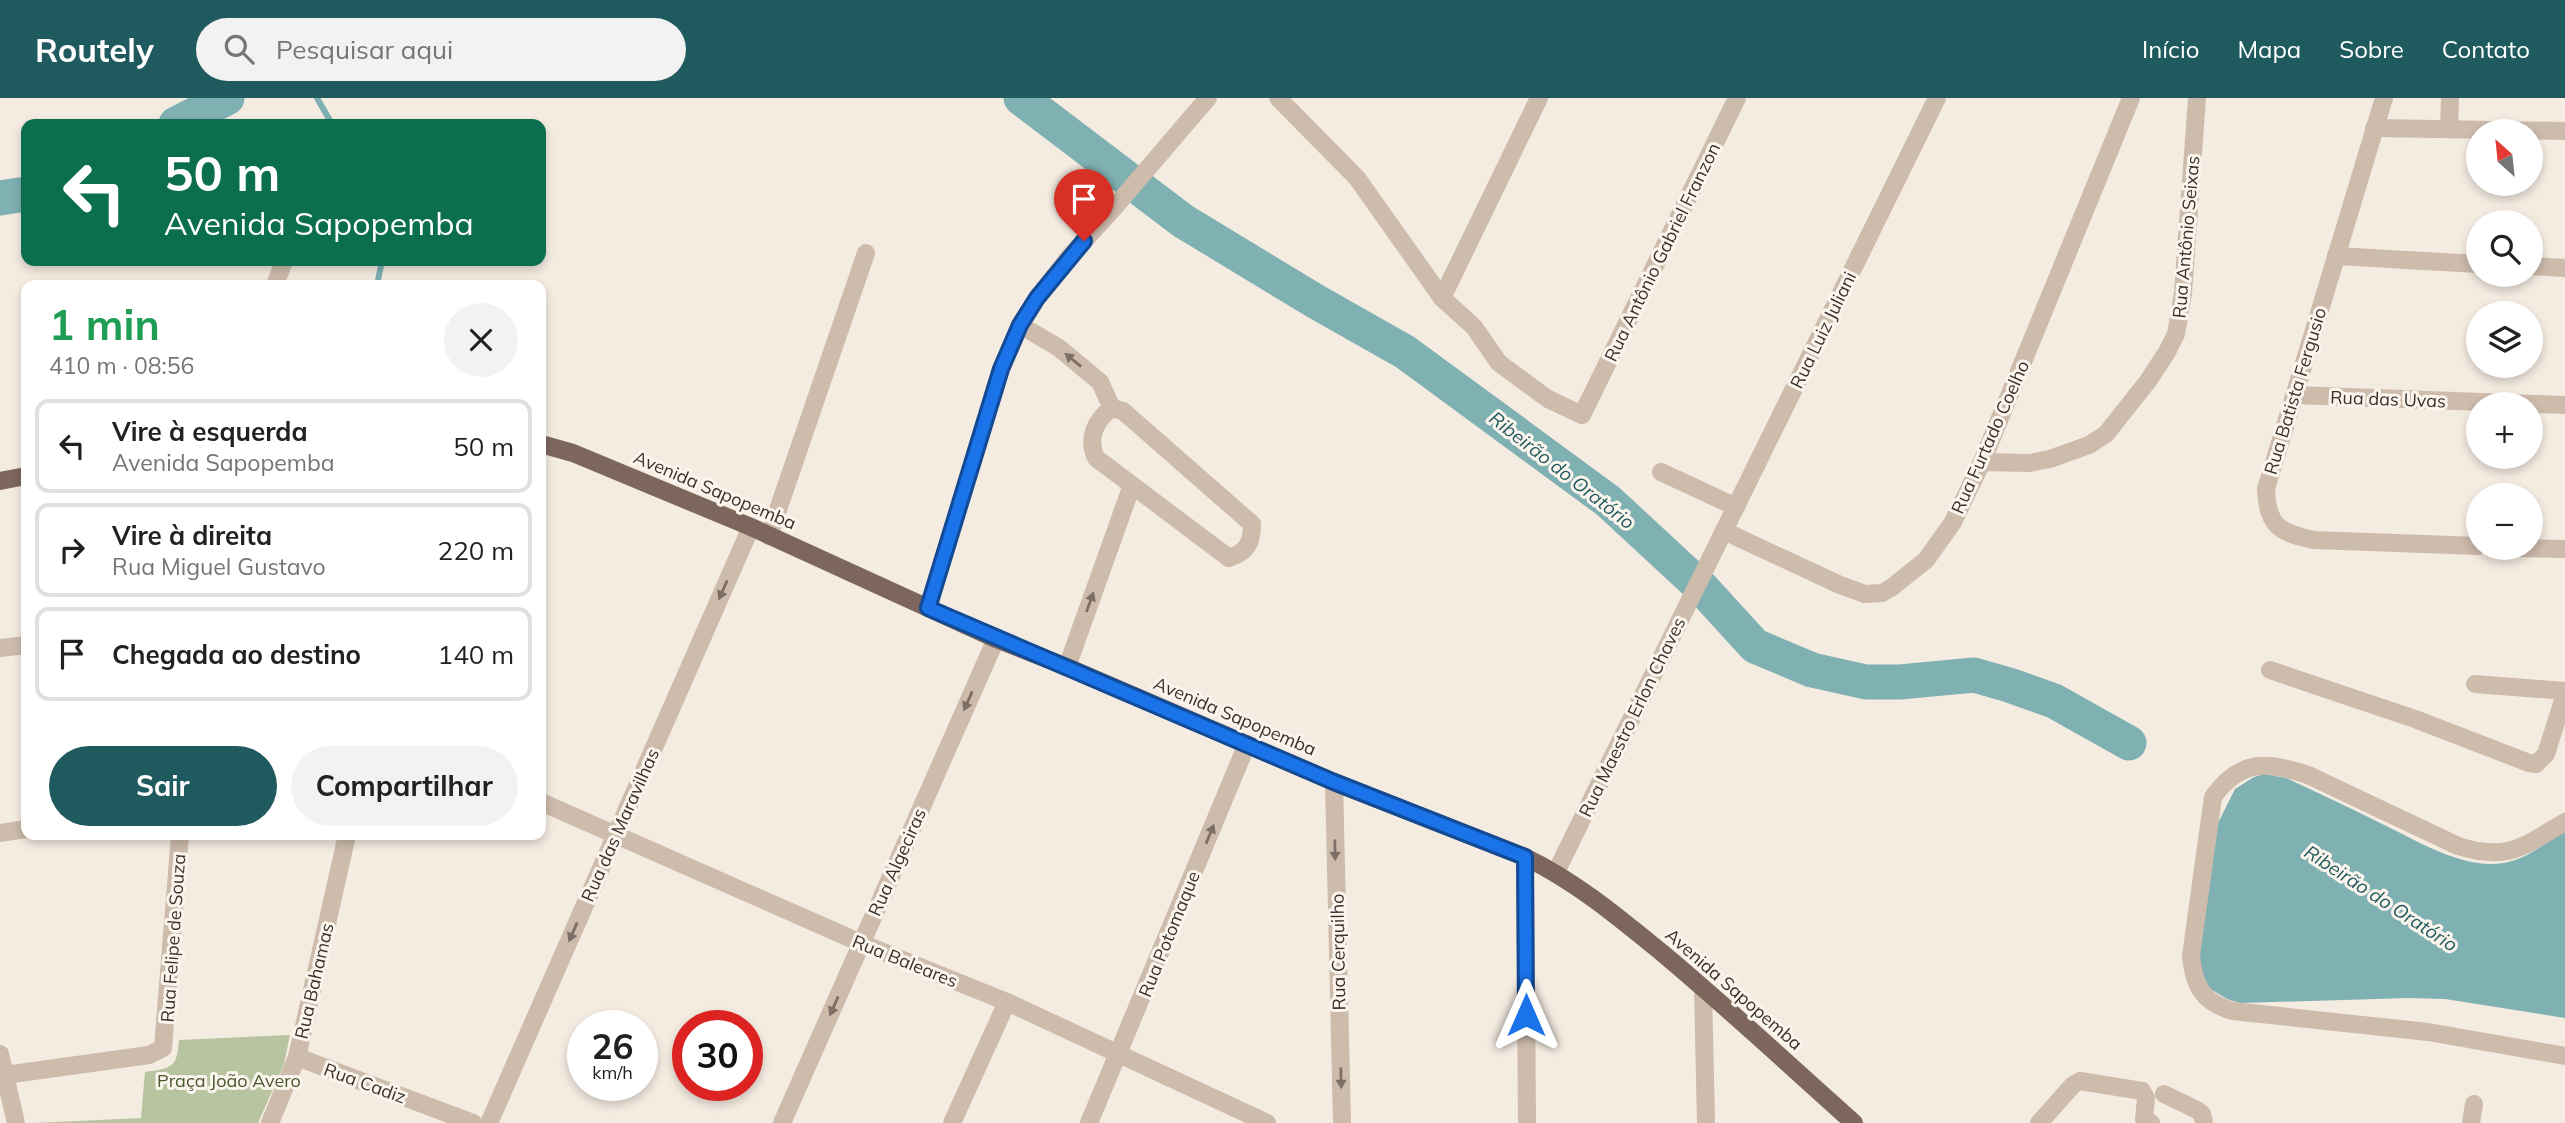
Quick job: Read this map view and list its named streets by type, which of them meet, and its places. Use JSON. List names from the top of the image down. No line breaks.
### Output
{"streets":{"main road":["Avenida Sapopemba"],"street":["Rua Antônio Seixas","Rua Antônio Gabriel Franzon","Rua Luiz Juliani","Rua Batista Fergusio","Rua das Uvas","Rua Furtado Coelho","Rua Maestro Erlon Chaves","Rua das Maravilhas","Rua Algeciras","Rua Potomaque","Rua Felipe de Souza","Rua Cerquilho","Rua Baleares","Rua Bahamas","Rua Cadiz"]},"crossings":[["Rua Antônio Seixas","Rua Furtado Coelho"],["Rua Luiz Juliani","Rua Furtado Coelho"],["Rua Luiz Juliani","Rua Maestro Erlon Chaves"],["Rua Batista Fergusio","Rua das Uvas"],["Avenida Sapopemba","Rua Maestro Erlon Chaves"],["Avenida Sapopemba","Rua das Maravilhas"],["Avenida Sapopemba","Rua Algeciras"],["Avenida Sapopemba","Rua Potomaque"],["Avenida Sapopemba","Rua Cerquilho"],["Rua das Maravilhas","Rua Baleares"],["Rua Algeciras","Rua Baleares"],["Rua Potomaque","Rua Baleares"],["Rua Bahamas","Rua Cadiz"]],"one_way":["Rua das Maravilhas","Rua Algeciras","Rua Potomaque","Rua Cerquilho"],"water":["Ribeirão do Oratório"],"parks":["Praça João Avero"],"north":"top left","page":{"header":"Routely","search":"Pesquisar aqui","nav":["Início","Mapa","Sobre","Contato"],"map_buttons":["+","−"],"turn":["50 m","Avenida Sapopemba"],"heading":["1 min","410 m · 08:56"],"list":[{"name":"Vire à esquerda","note":"Avenida Sapopemba","value":"50 m"},{"name":"Vire à direita","note":"Rua Miguel Gustavo","value":"220 m"},{"name":"Chegada ao destino","value":"140 m"}],"buttons":["Sair","Compartilhar"],"speed":"26 km/h","limit":"30"}}
